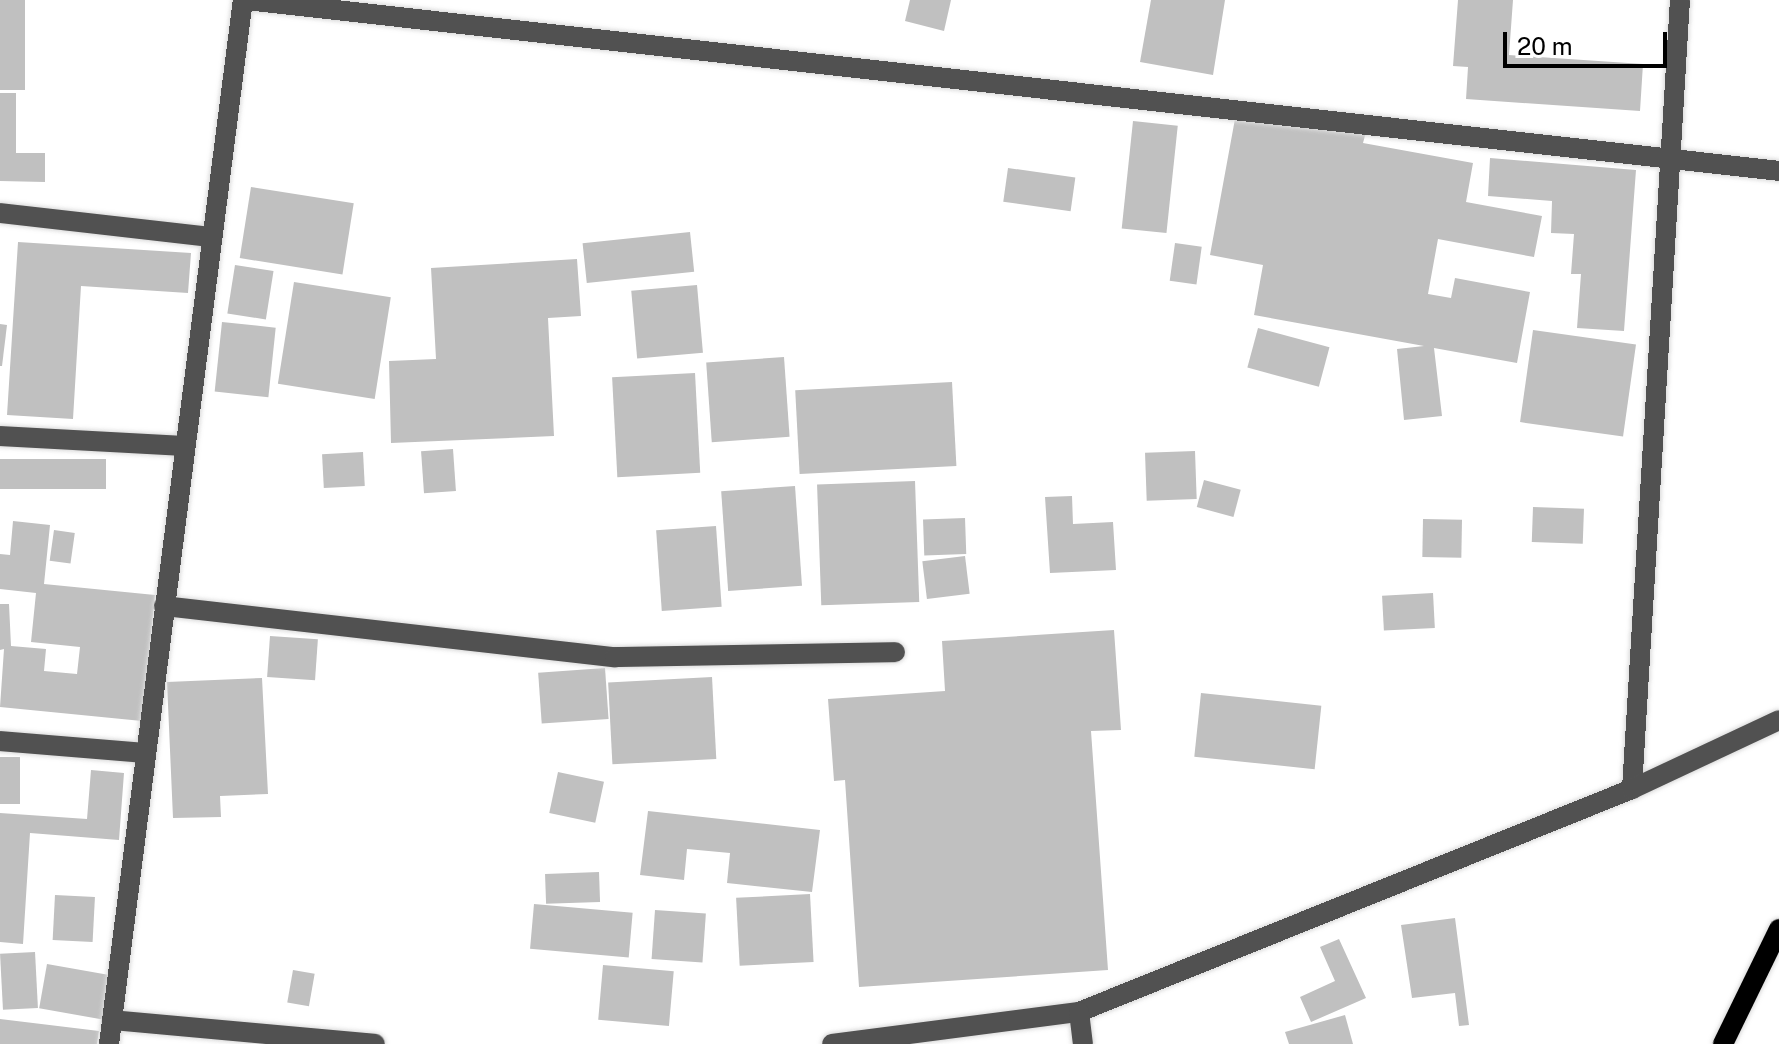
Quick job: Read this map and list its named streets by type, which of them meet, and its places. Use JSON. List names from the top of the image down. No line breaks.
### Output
{"scale_bar":"20 m"}
